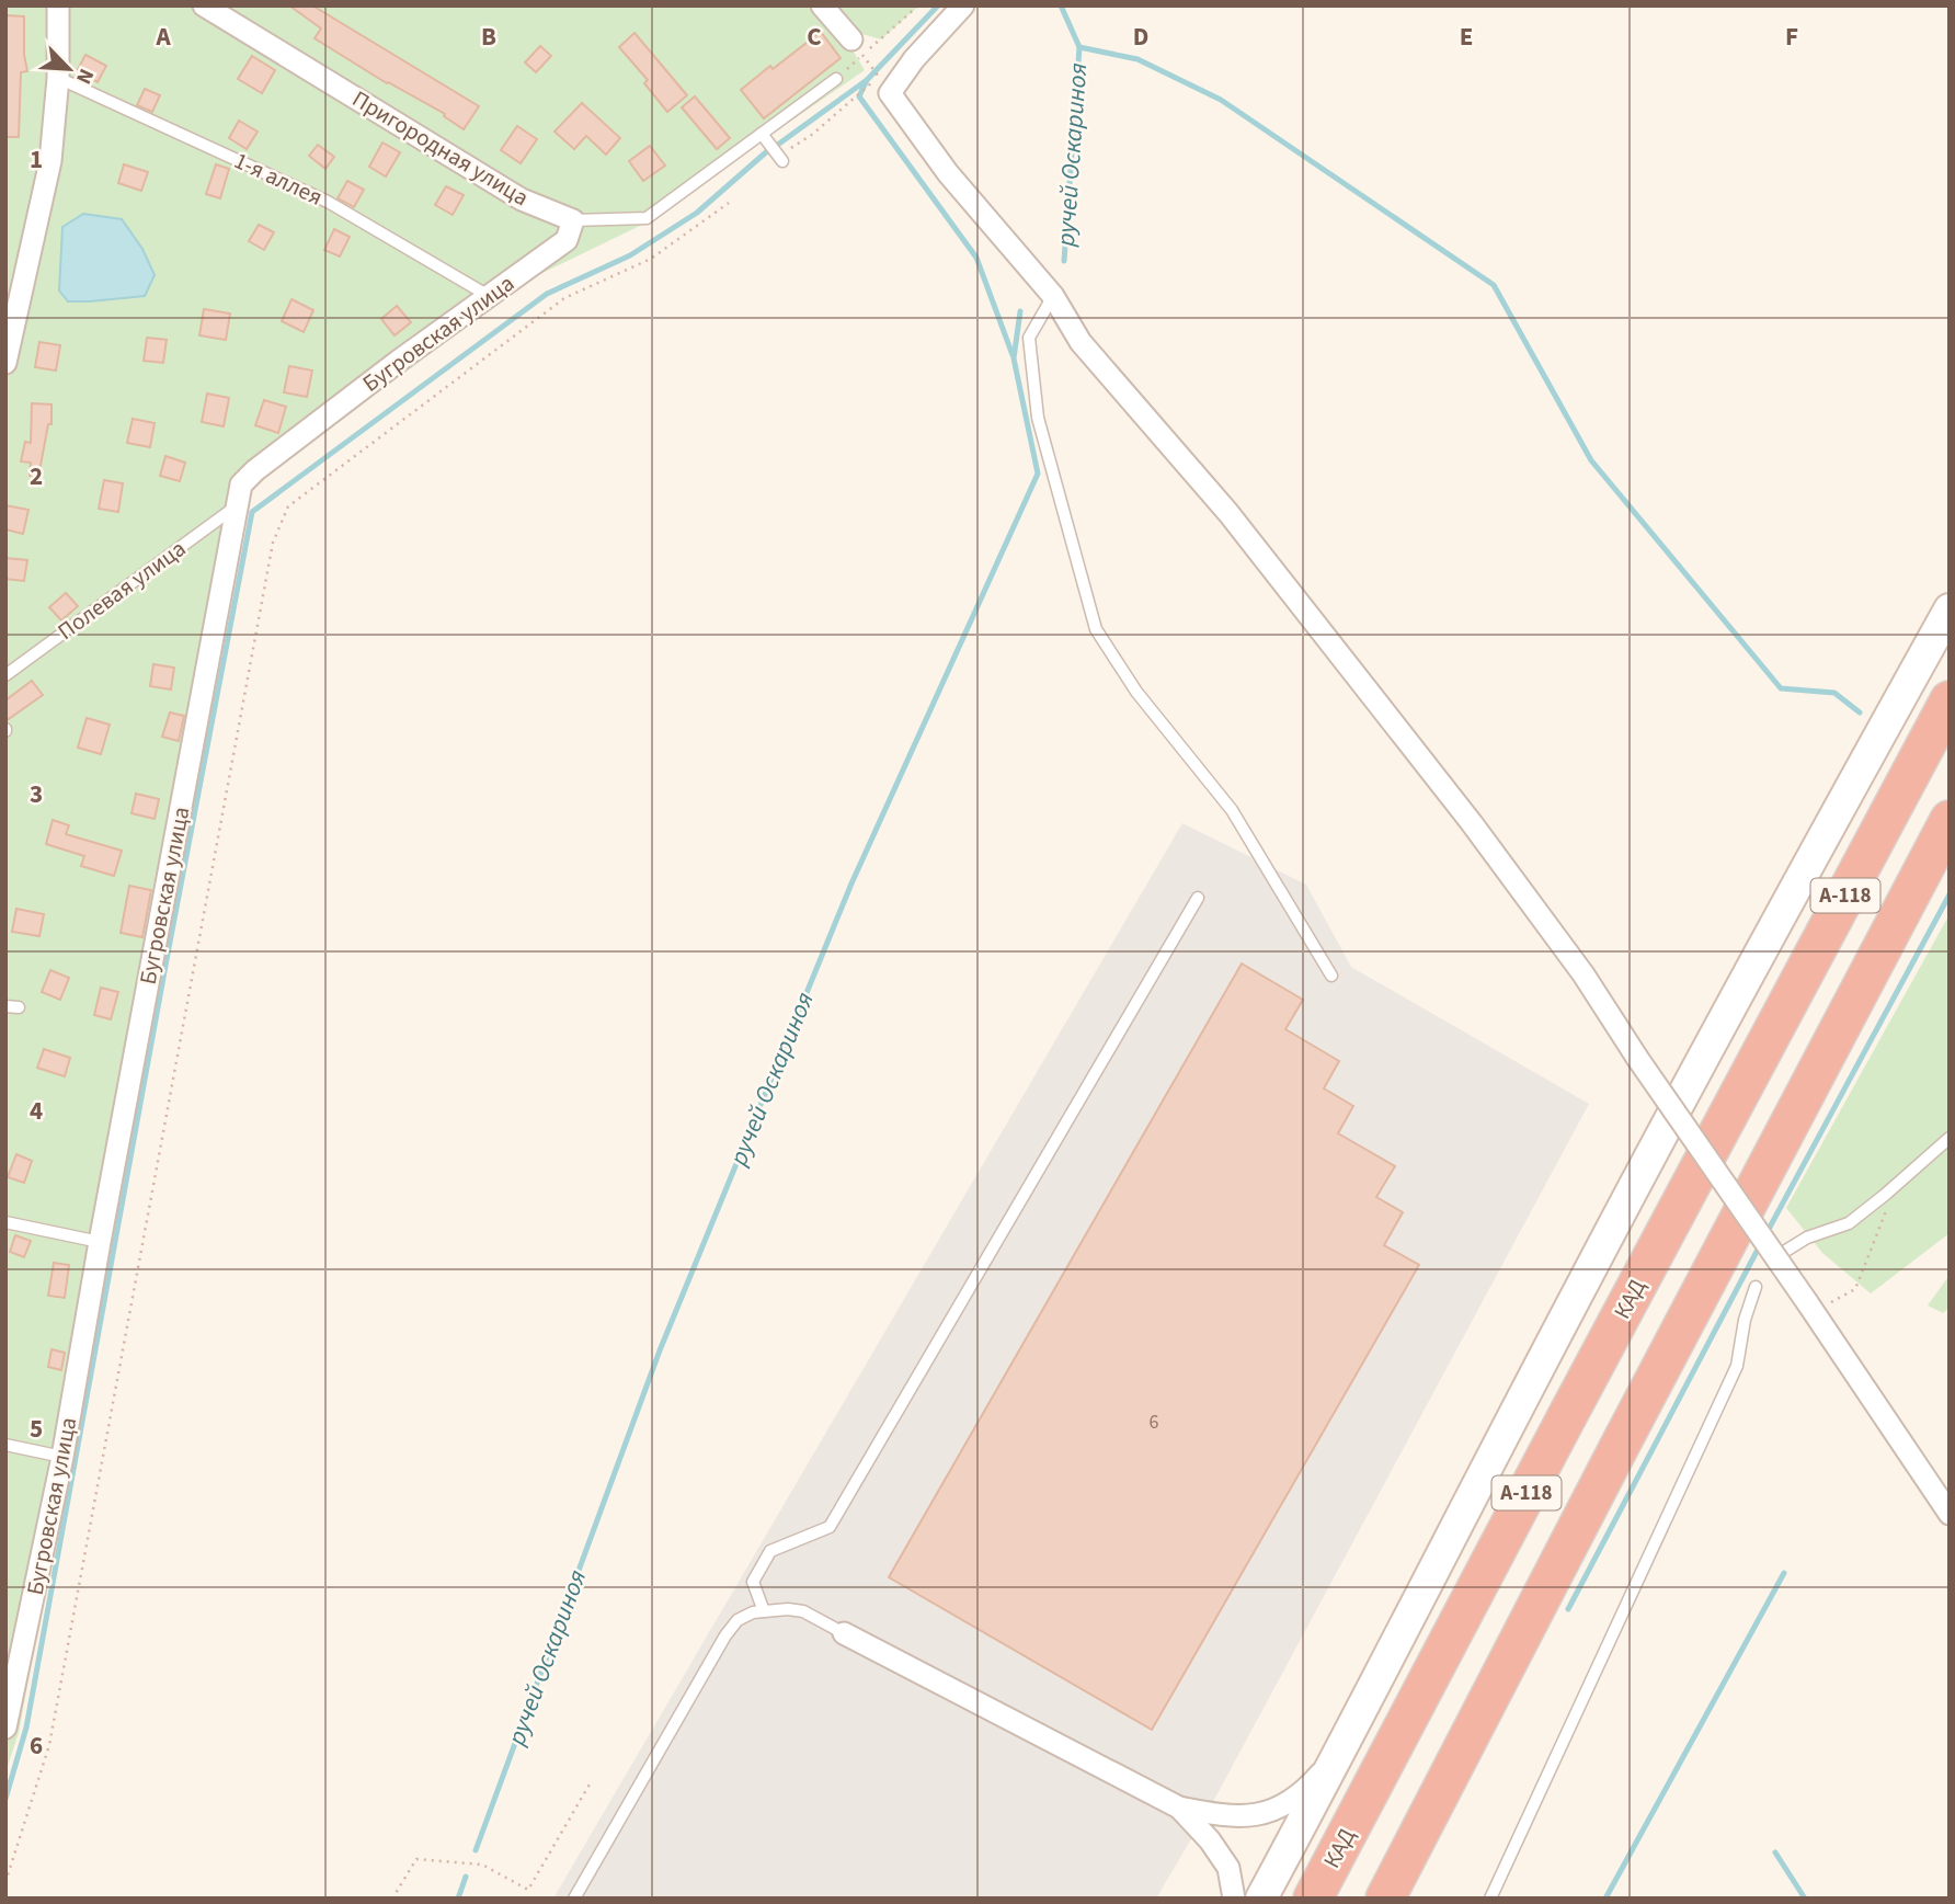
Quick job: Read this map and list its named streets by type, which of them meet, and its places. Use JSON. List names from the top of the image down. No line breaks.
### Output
{"streets":{"highway":["А-118","КАД"],"street":["Пригородная улица","Бугровская улица"],"lane":["1-я аллея","Полевая улица"]},"crossings":[["Пригородная улица","Бугровская улица"],["1-я аллея","Бугровская улица"],["Бугровская улица","Полевая улица"]],"water":["ручей Оскариноя"],"house_numbers":["6"],"north":"bottom right","grid":{"columns":["A","B","C","D","E","F"],"rows":["1","2","3","4","5","6"]}}
